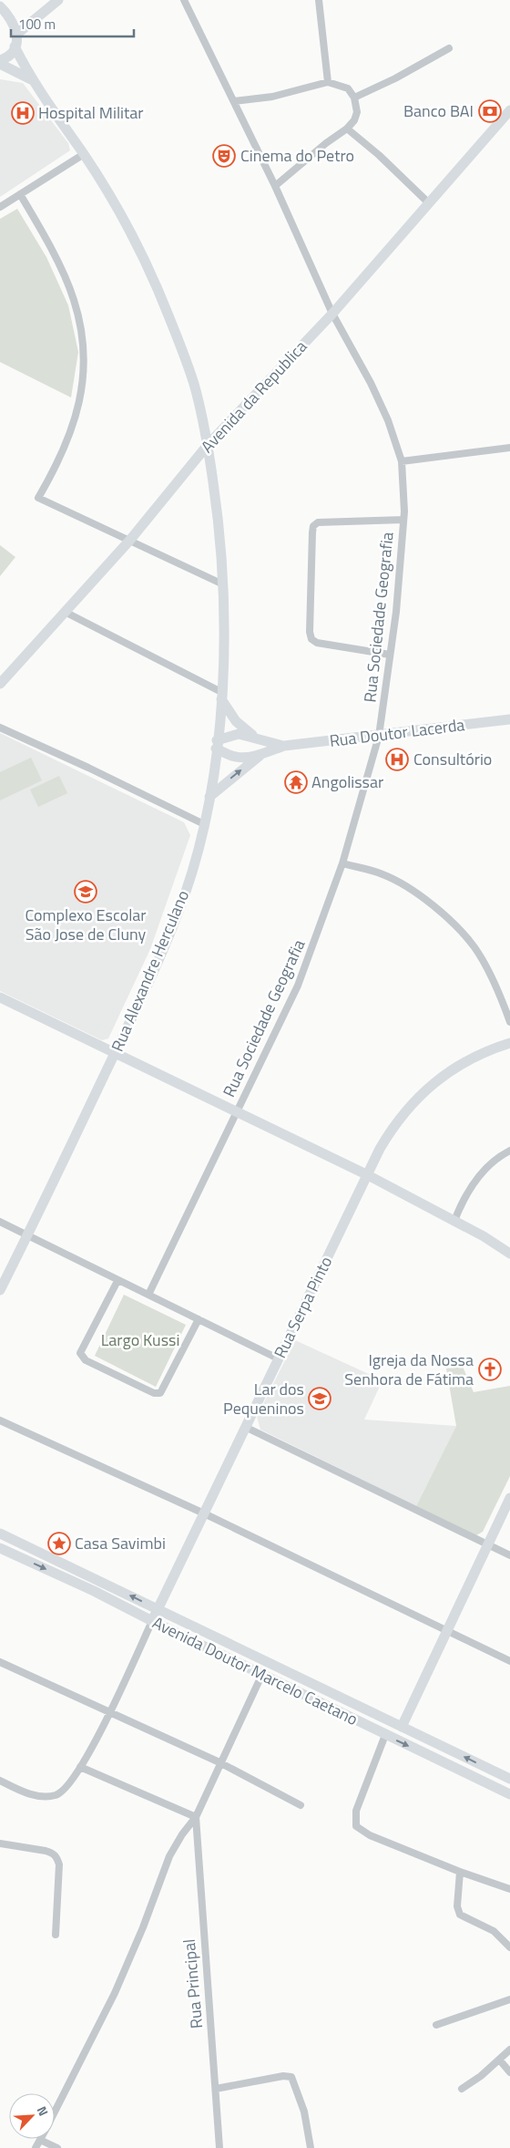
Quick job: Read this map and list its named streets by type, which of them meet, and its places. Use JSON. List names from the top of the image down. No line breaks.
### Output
{"streets":{"street":["Avenida da Republica","Rua Sociedade Geografia","Rua Doutor Lacerda","Rua Alexandre Herculano","Rua Serpa Pinto","Avenida Doutor Marcelo Caetano","Rua Principal"]},"crossings":[["Avenida da Republica","Rua Sociedade Geografia"],["Avenida da Republica","Rua Alexandre Herculano"],["Rua Sociedade Geografia","Rua Doutor Lacerda"],["Rua Doutor Lacerda","Rua Alexandre Herculano"],["Rua Serpa Pinto","Avenida Doutor Marcelo Caetano"]],"parks":["Largo Kussi"],"places":{"bank":["Banco BAI"],"hospital":["Hospital Militar","Consultório"],"theatre":["Cinema do Petro"],"temple":["Angolissar"],"school or university":["Complexo Escolar São Jose de Cluny","Lar dos Pequeninos"],"church":["Igreja da Nossa Senhora de Fátima"],"place":["Casa Savimbi"]},"scale_bar":"100 m","north":"top right"}
